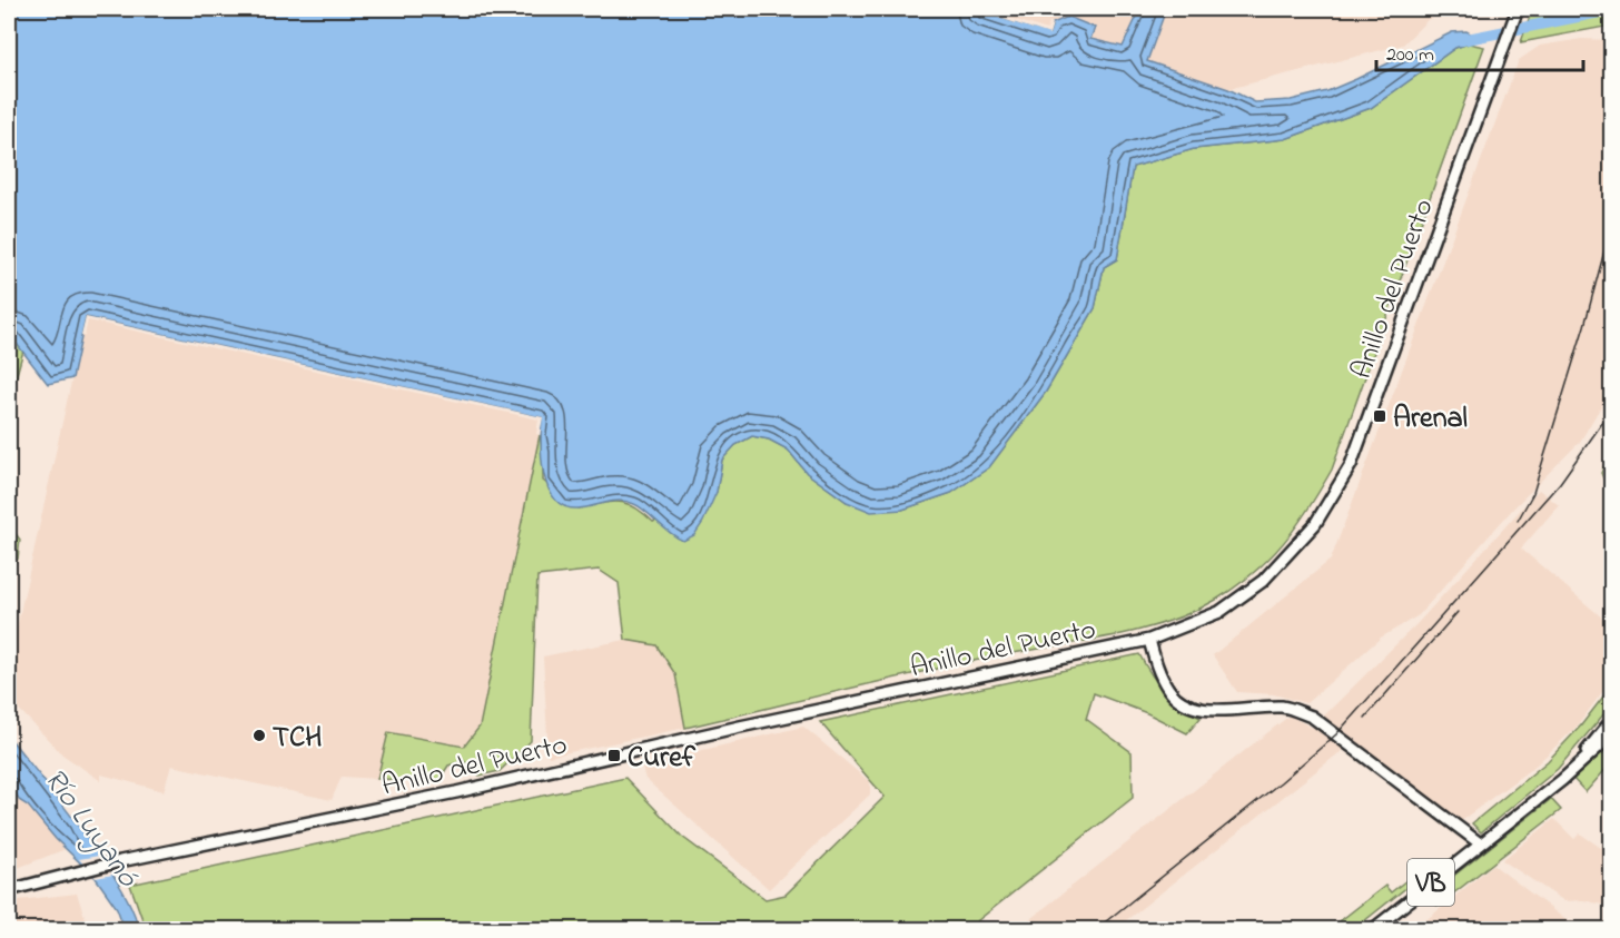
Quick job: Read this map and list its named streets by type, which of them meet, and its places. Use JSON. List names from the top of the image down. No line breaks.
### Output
{"streets":{"main road":["Anillo del Puerto","VB"]},"water":["Río Luyanó"],"places":{"transit":["Arenal","Curef"],"other":["TCH"]},"scale_bar":"200 m"}
